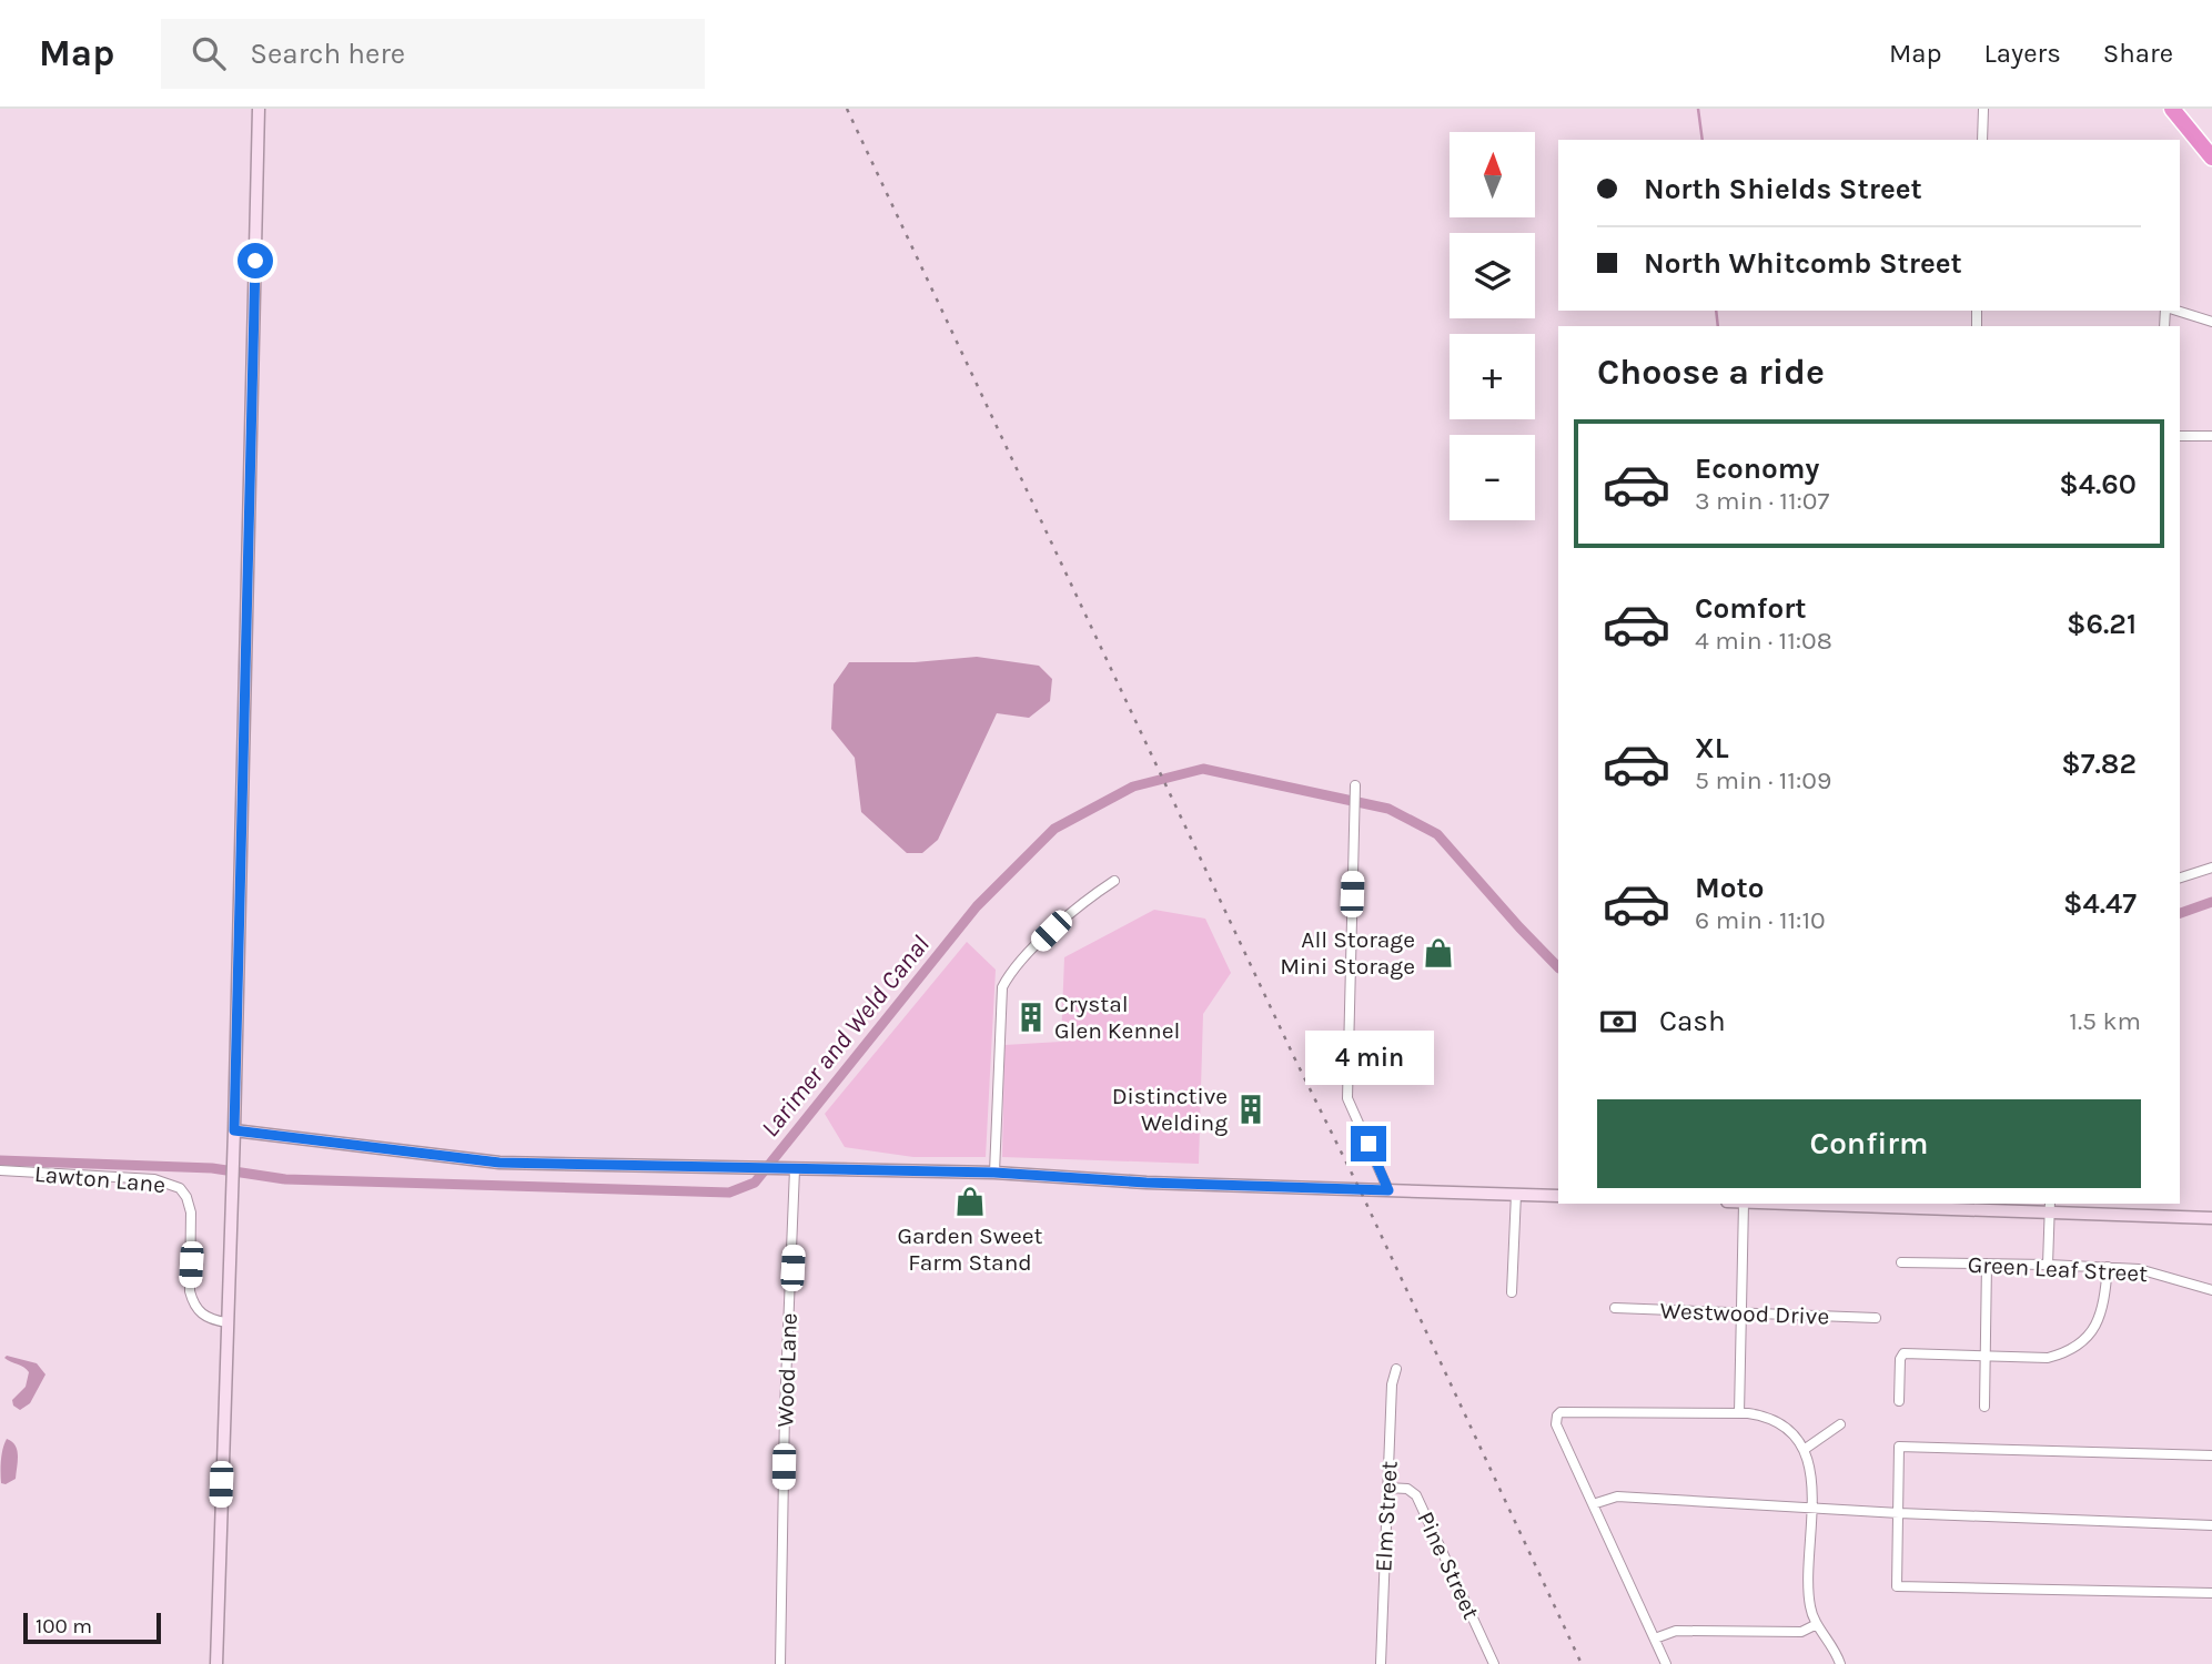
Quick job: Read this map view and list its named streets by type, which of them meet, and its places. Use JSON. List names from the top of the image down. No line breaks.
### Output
{"streets":{"street":["Lawton Lane","Green Leaf Street","Westwood Drive","Wood Lane","Elm Street","Pine Street"]},"crossings":[["Elm Street","Pine Street"]],"water":["Larimer and Weld Canal"],"places":{"shop":["All Storage Mini Storage","Garden Sweet Farm Stand"],"building":["Crystal Glen Kennel","Distinctive Welding"]},"scale_bar":"100 m","north":"top","page":{"header":"Map","search":"Search here","nav":["Map","Layers","Share"],"map_buttons":["+","−"],"banner":["North Shields Street","North Whitcomb Street"],"heading":"Choose a ride","list":[{"name":"Economy","note":"3 min · 11:07","value":"$4.60"},{"name":"Comfort","note":"4 min · 11:08","value":"$6.21"},{"name":"XL","note":"5 min · 11:09","value":"$7.82"},{"name":"Moto","note":"6 min · 11:10","value":"$4.47"}],"pay":["Cash","1.5 km"],"bubble":"4 min","buttons":"Confirm","scale":"100 m"}}
